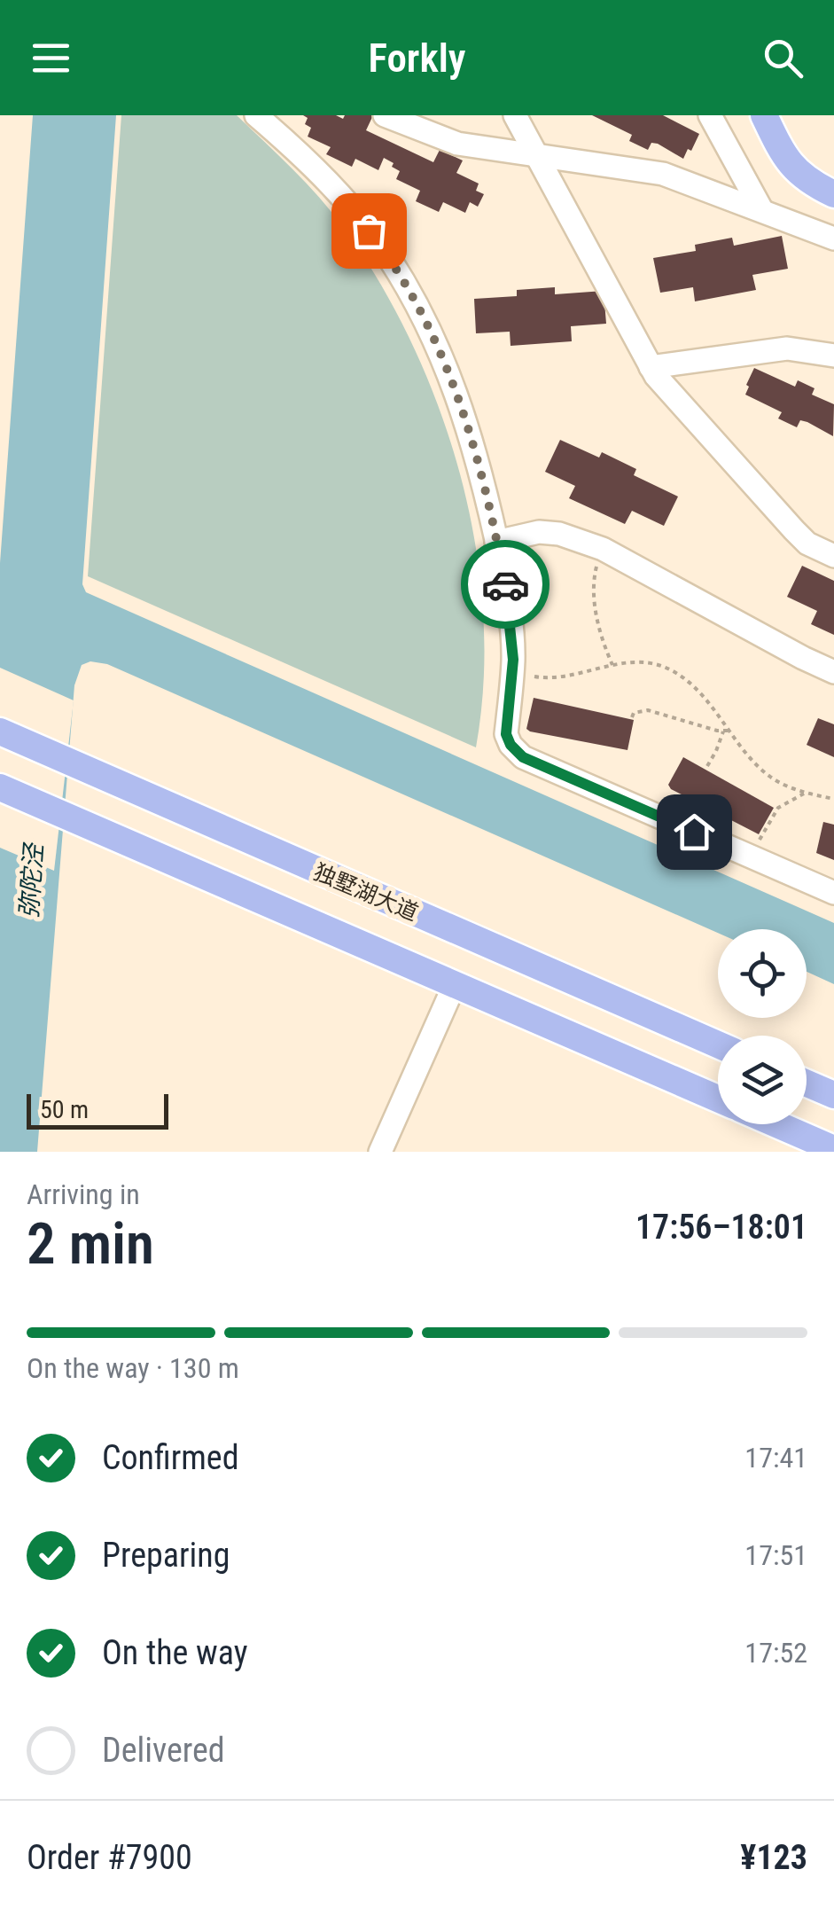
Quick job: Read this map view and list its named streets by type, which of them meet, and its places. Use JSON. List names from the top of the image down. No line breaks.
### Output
{"streets":{"main road":["独墅湖大道"]},"water":["弥陀泾"],"scale_bar":"50 m","page":{"header":"Forkly","scale":"50 m","heading":["2 min","Arriving in","17:56–18:01"],"panel":["Order #7900","¥123"],"bar":"On the way · 130 m","list":[["Confirmed","17:41"],["Preparing","17:51"],["On the way","17:52"],"Delivered"]}}
